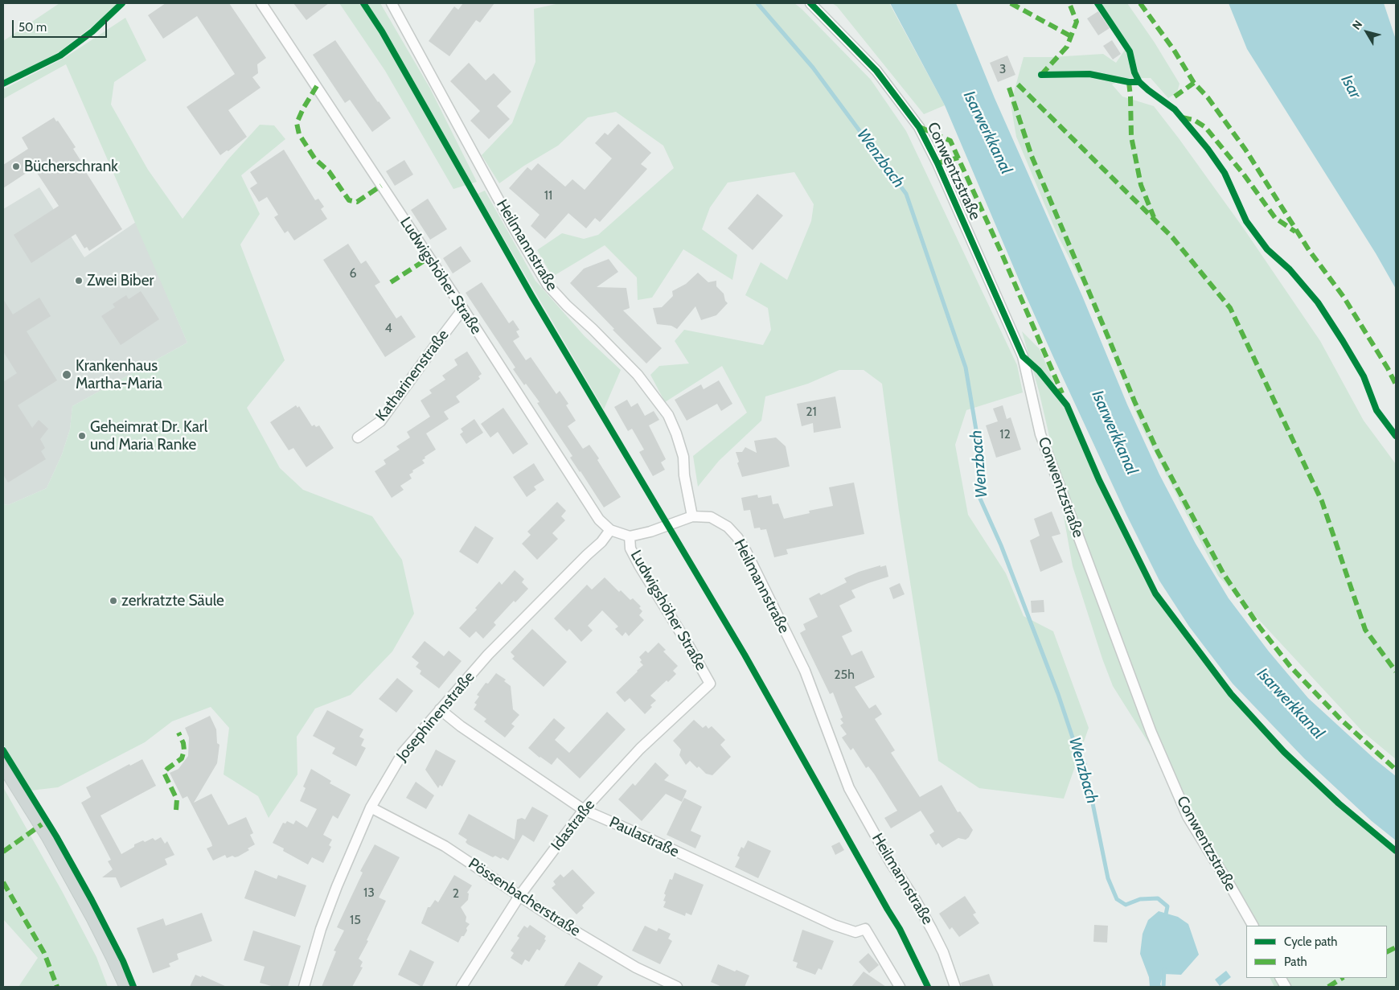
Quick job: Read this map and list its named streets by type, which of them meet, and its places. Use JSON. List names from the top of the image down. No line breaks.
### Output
{"streets":{"street":["Conwentzstraße","Heilmannstraße","Ludwigshöher Straße","Katharinenstraße","Josephinenstraße","Idastraße","Paulastraße","Pössenbacherstraße"]},"crossings":[["Heilmannstraße","Ludwigshöher Straße"],["Ludwigshöher Straße","Katharinenstraße"],["Ludwigshöher Straße","Josephinenstraße"],["Ludwigshöher Straße","Idastraße"],["Josephinenstraße","Paulastraße"],["Josephinenstraße","Pössenbacherstraße"],["Idastraße","Paulastraße"],["Idastraße","Pössenbacherstraße"]],"water":["Isar","Isarwerkkanal","Wenzbach"],"places":["Bücherschrank","Zwei Biber","Krankenhaus Martha-Maria","Geheimrat Dr. Karl und Maria Ranke","zerkratzte Säule"],"house_numbers":["3","11","6","4","21","12","25h","13","2","15"],"legend":["Cycle path","Path"],"scale_bar":"50 m","north":"top left"}
